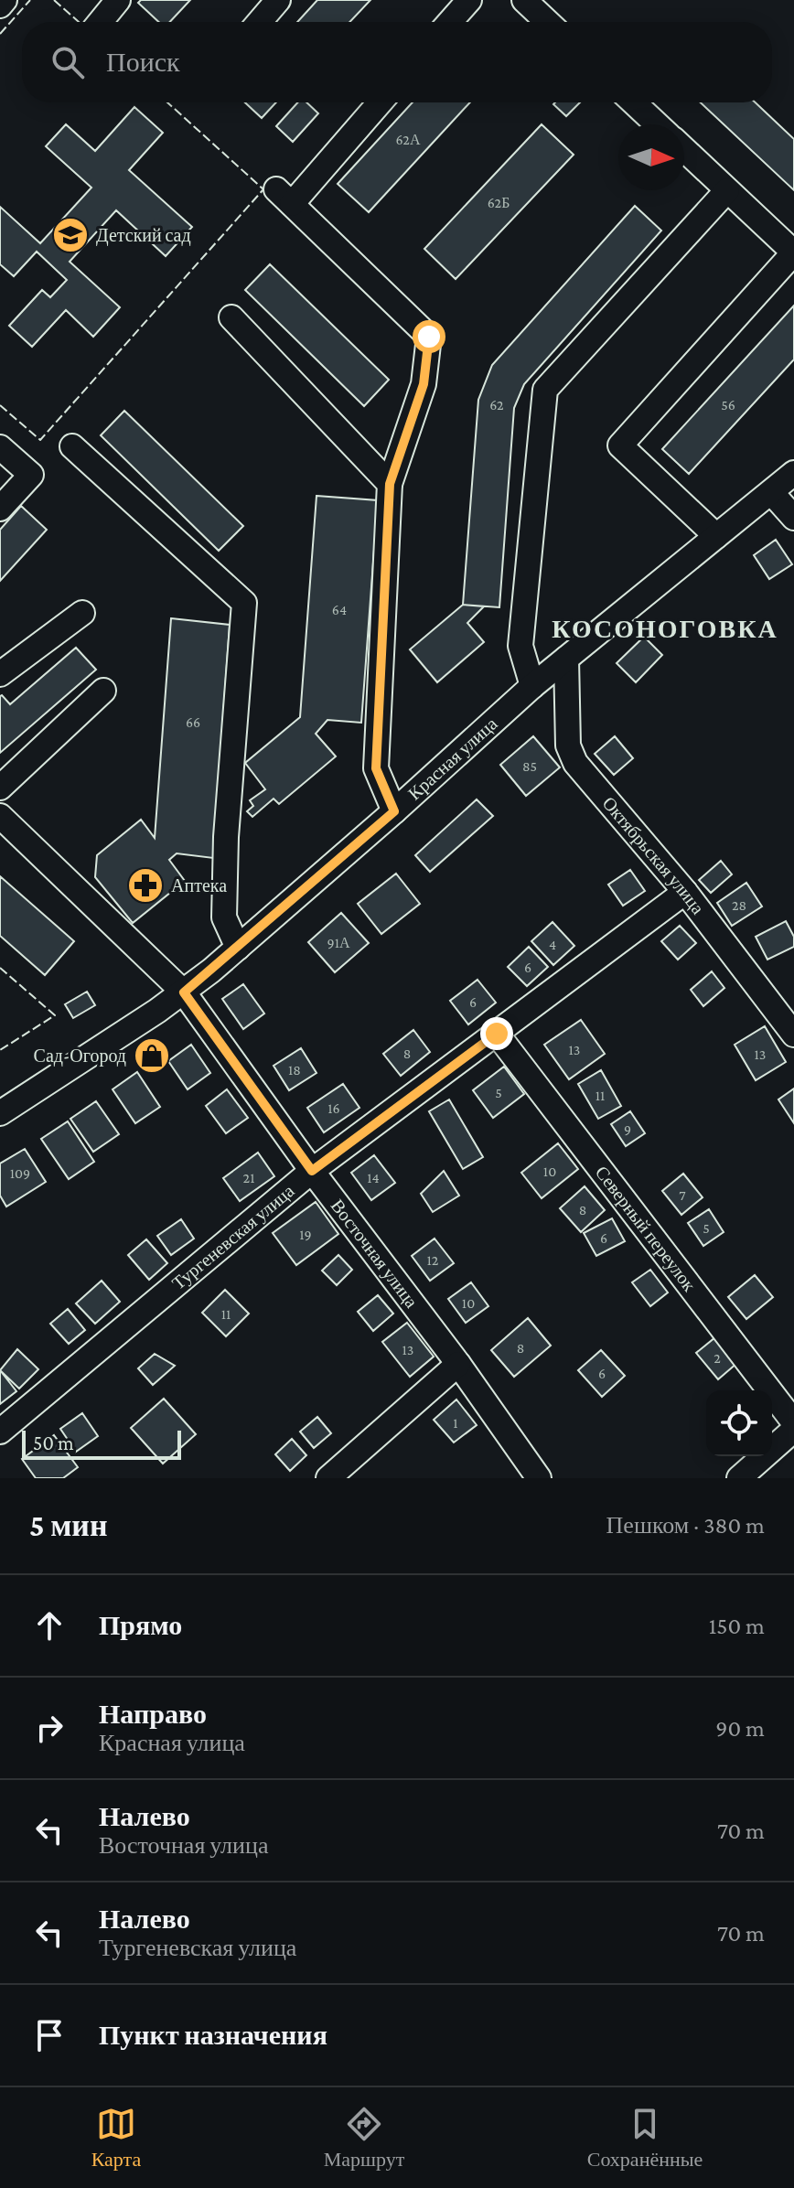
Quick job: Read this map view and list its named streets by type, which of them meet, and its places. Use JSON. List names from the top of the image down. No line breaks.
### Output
{"streets":{"street":["Красная улица","Октябрьская улица","Северный переулок","Тургеневская улица","Восточная улица"]},"crossings":[["Красная улица","Октябрьская улица"],["Красная улица","Восточная улица"],["Октябрьская улица","Тургеневская улица"],["Северный переулок","Тургеневская улица"],["Тургеневская улица","Восточная улица"]],"districts":["КОСОНОГОВКА"],"places":{"school or university":["Детский сад"],"pharmacy":["Аптека"],"shop":["Сад-Огород"]},"house_numbers":["62А","62Б","62","56","64","66","85","28","91А","4","6","6","13","8","13","18","5","11","16","9","10","109","21","14","7","8","5","19","6","12","10","11","8","13","2","6","1"],"scale_bar":"50 m","north":"right","page":{"search":"Поиск","scale":"50 m","heading":["5 мин","Пешком · 380 m"],"list":[["Прямо","150 m"],["Направо","Красная улица","90 m"],["Налево","Восточная улица","70 m"],["Налево","Тургеневская улица","70 m"],"Пункт назначения"],"nav":["Карта","Маршрут","Сохранённые"]}}
